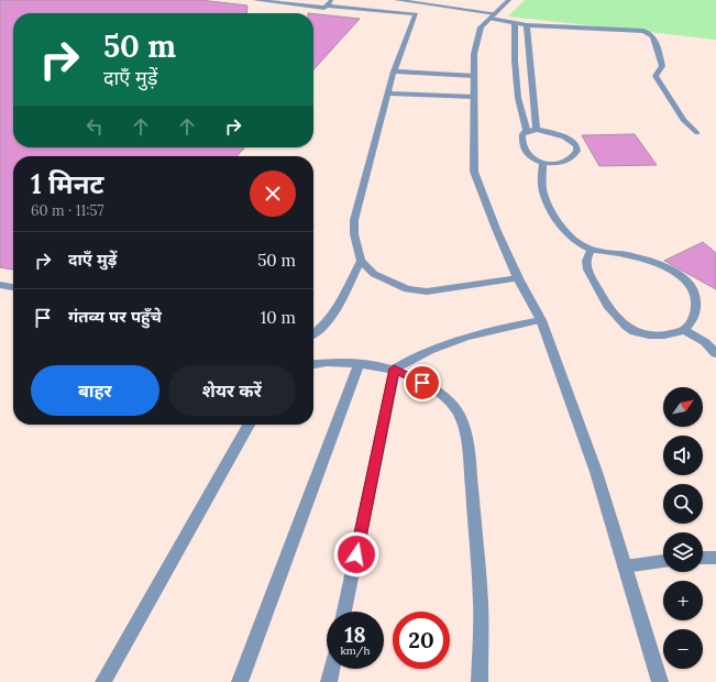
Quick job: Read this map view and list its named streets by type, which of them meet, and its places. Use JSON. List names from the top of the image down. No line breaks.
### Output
{"north":"top right","page":{"turn":["50 m","दाएँ मुड़ें"],"heading":["1 मिनट","60 m · 11:57"],"list":[{"name":"दाएँ मुड़ें","value":"50 m"},{"name":"गंतव्य पर पहुँचे","value":"10 m"}],"buttons":["बाहर","शेयर करें"],"map_buttons":["+","−"],"speed":"18 km/h","limit":"20"}}
